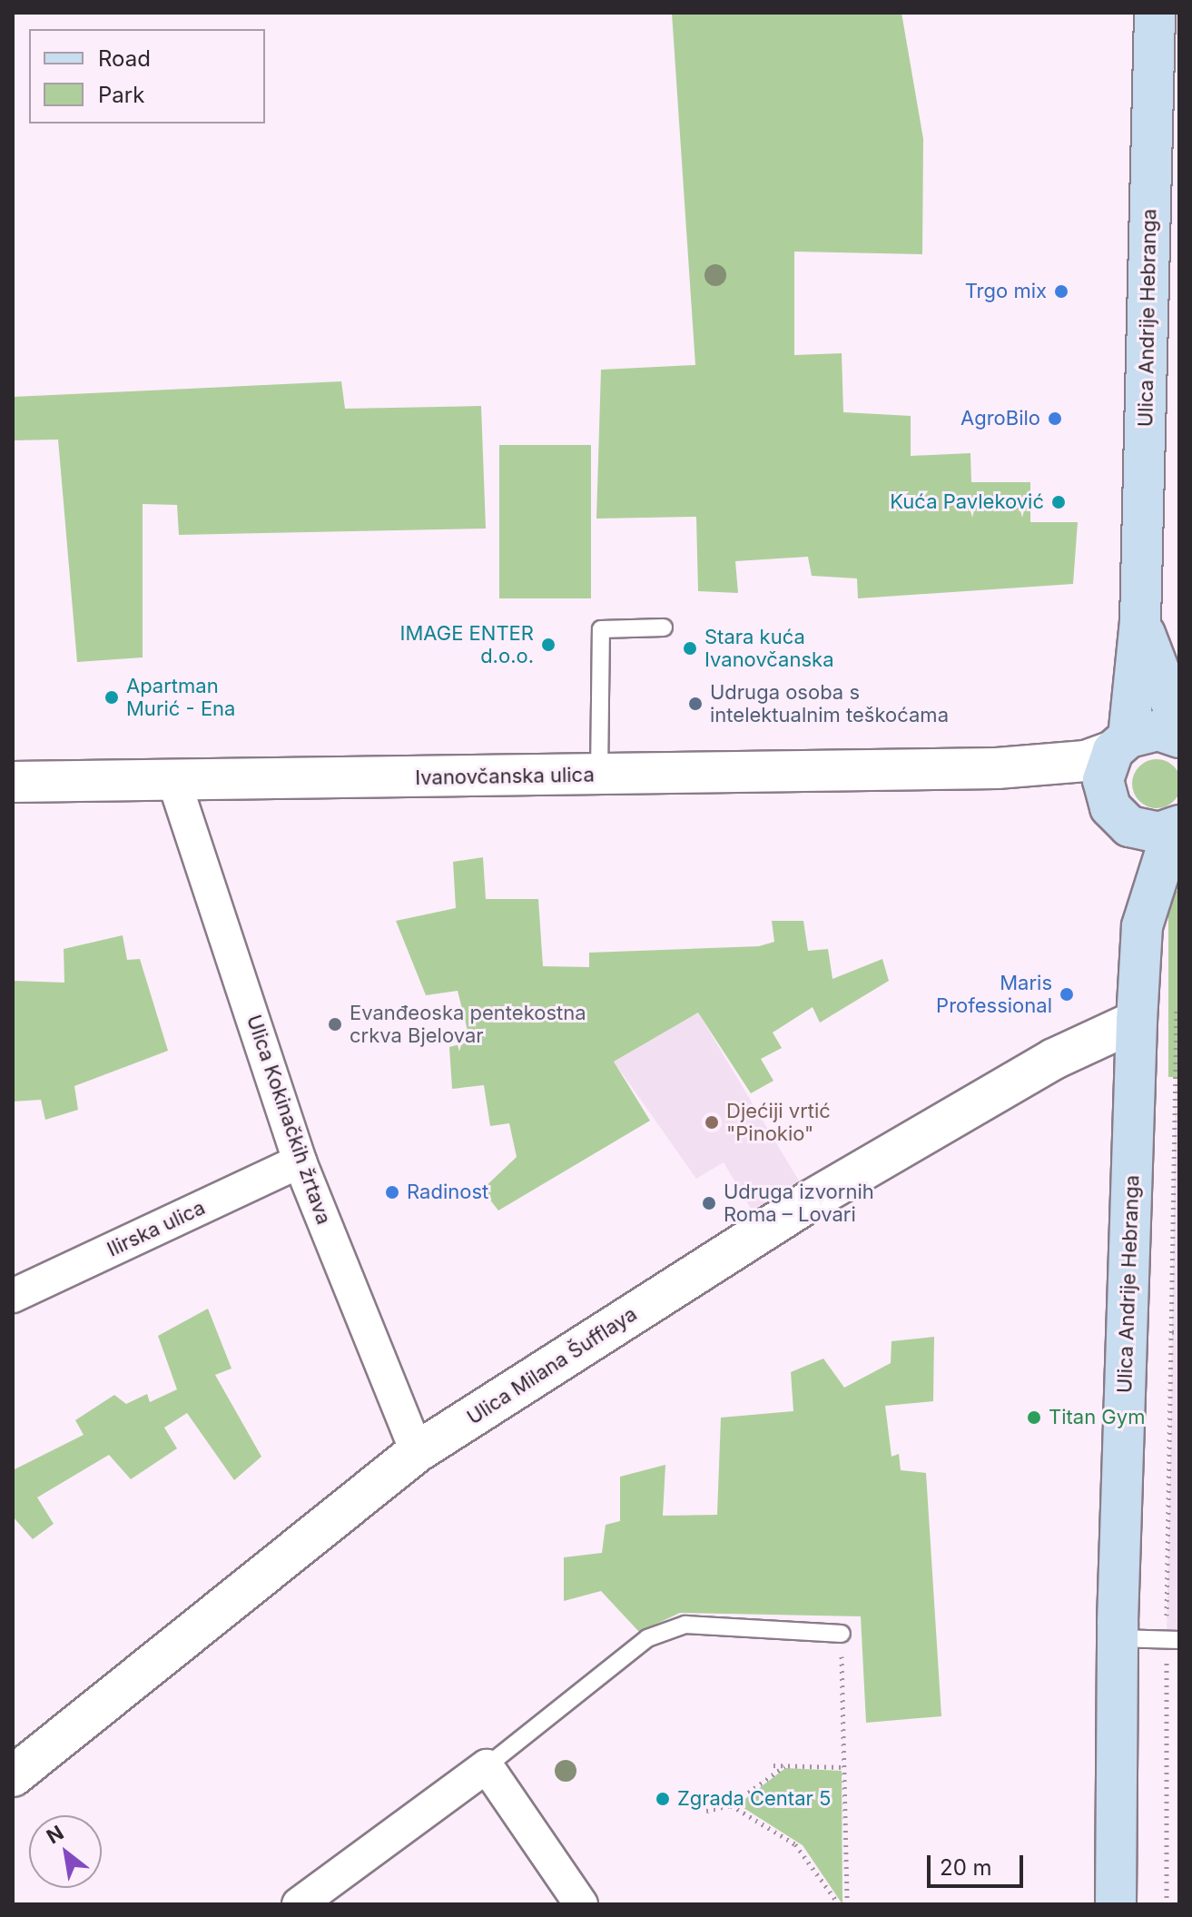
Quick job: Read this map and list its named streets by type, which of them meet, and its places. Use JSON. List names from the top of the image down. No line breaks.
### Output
{"streets":{"main road":["Ulica Andrije Hebranga"],"street":["Ivanovčanska ulica","Ulica Kokinačkih žrtava","Ilirska ulica","Ulica Milana Šufflaya"]},"crossings":[["Ulica Andrije Hebranga","Ivanovčanska ulica"],["Ulica Andrije Hebranga","Ulica Milana Šufflaya"],["Ivanovčanska ulica","Ulica Kokinačkih žrtava"],["Ulica Kokinačkih žrtava","Ilirska ulica"],["Ulica Kokinačkih žrtava","Ulica Milana Šufflaya"]],"places":["Trgo mix","AgroBilo","Kuća Pavleković","IMAGE ENTER d.o.o.","Stara kuća Ivanovčanska","Apartman Murić - Ena","Udruga osoba s intelektualnim teškoćama","Maris Professional","Evanđeoska pentekostna crkva Bjelovar","Djećiji vrtić \"Pinokio\"","Radinost","Udruga izvornih Roma – Lovari","Titan Gym","Zgrada Centar 5"],"legend":["Road","Park"],"scale_bar":"20 m","north":"top left"}
